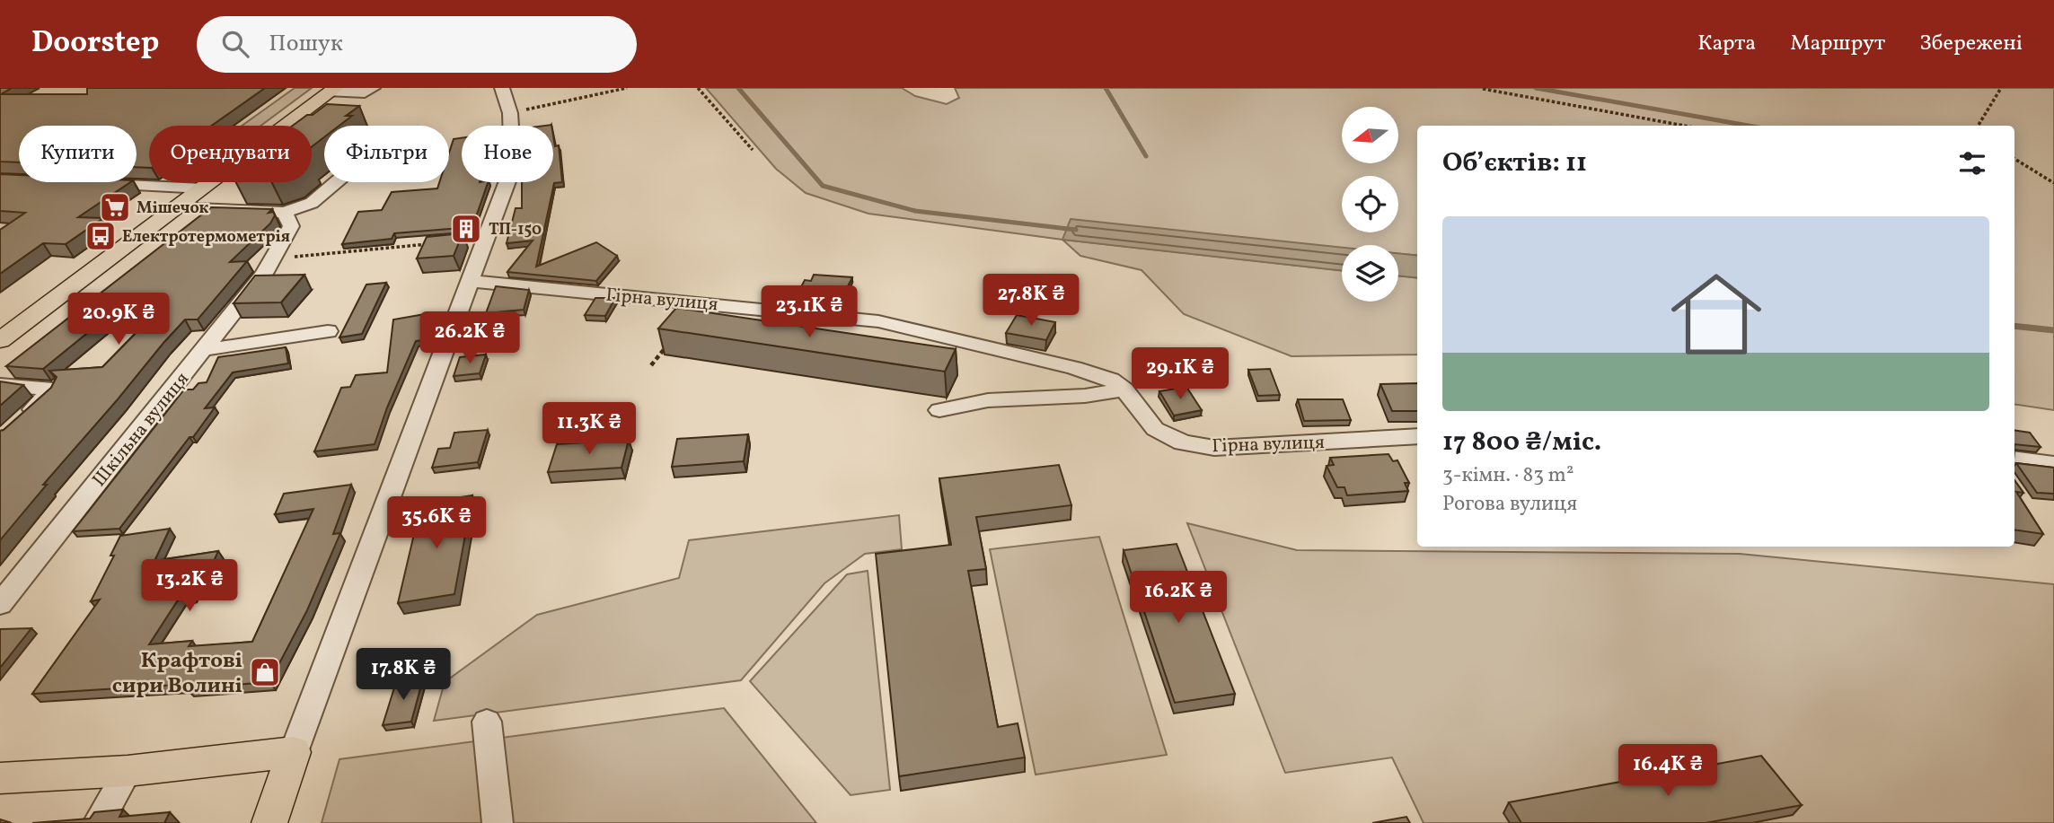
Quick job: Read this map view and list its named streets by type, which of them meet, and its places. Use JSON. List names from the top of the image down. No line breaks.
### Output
{"streets":{"street":["Гірна вулиця","Шкільна вулиця"]},"places":{"supermarket":["Мішечок"],"building":["ТП-150"],"bus stop":["Електротермометрія"],"shop":["Крафтові сири Волині"]},"north":"left","page":{"header":"Doorstep","search":"Пошук","nav":["Карта","Маршрут","Збережені"],"chip":["Купити","Орендувати","Фільтри","Нове"],"heading":"Об’єктів: 11","list":[{"name":"17 800 ₴/міс.","note":"3-кімн. · 83 m² · Рогова вулиця"}],"price":["27.8K ₴","23.1K ₴","20.9K ₴","26.2K ₴","29.1K ₴","11.3K ₴","35.6K ₴","13.2K ₴","16.2K ₴","17.8K ₴","16.4K ₴"]}}
